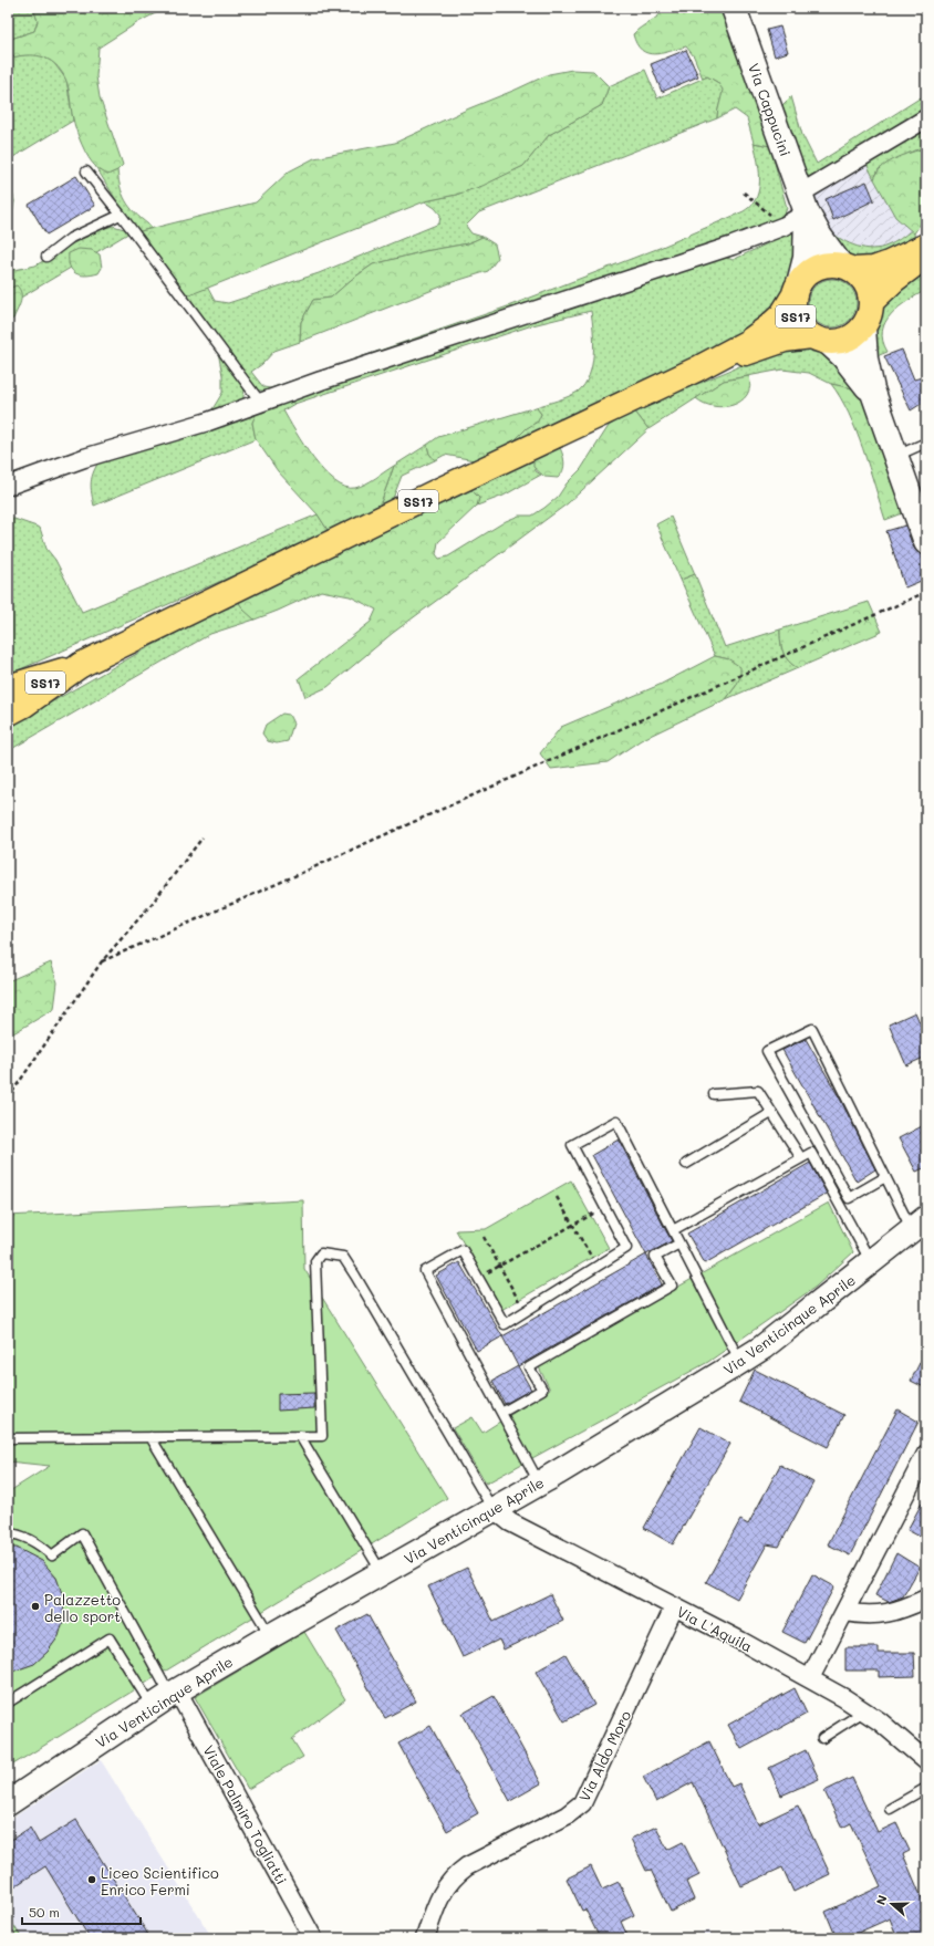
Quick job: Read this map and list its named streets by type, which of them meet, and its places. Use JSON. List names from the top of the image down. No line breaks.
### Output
{"streets":{"main road":["SS17"],"street":["Via Cappucini","Via Venticinque Aprile","Via L'Aquila","Via Aldo Moro","Viale Palmiro Togliatti"]},"crossings":[["Via Cappucini","SS17"],["Via Venticinque Aprile","Via L'Aquila"],["Via Venticinque Aprile","Viale Palmiro Togliatti"],["Via L'Aquila","Via Aldo Moro"]],"places":["Palazzetto dello sport","Liceo Scientifico Enrico Fermi"],"scale_bar":"50 m","north":"left"}
